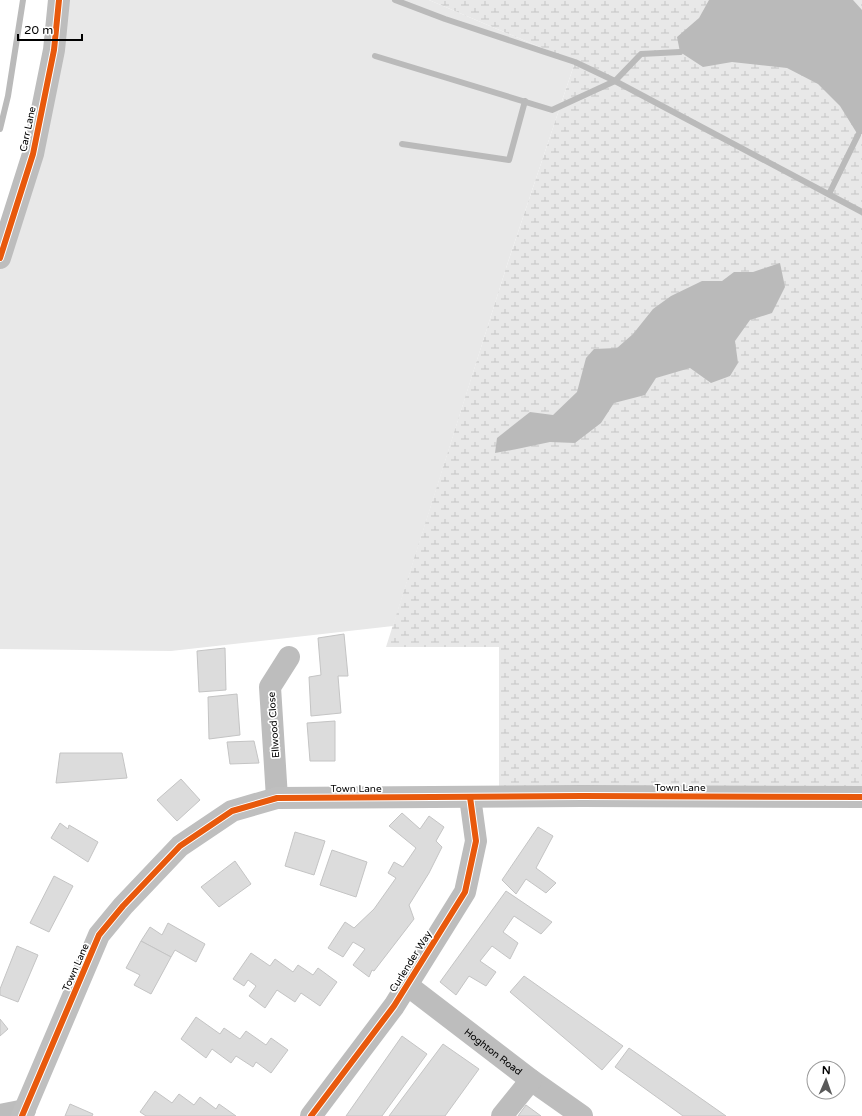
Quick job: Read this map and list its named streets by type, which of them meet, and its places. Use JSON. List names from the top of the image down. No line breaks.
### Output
{"streets":{"street":["Carr Lane","Ellwood Close","Town Lane","Curlender Way","Hoghton Road"]},"crossings":[["Ellwood Close","Town Lane"],["Town Lane","Curlender Way"],["Curlender Way","Hoghton Road"]],"scale_bar":"20 m","north":"top"}
